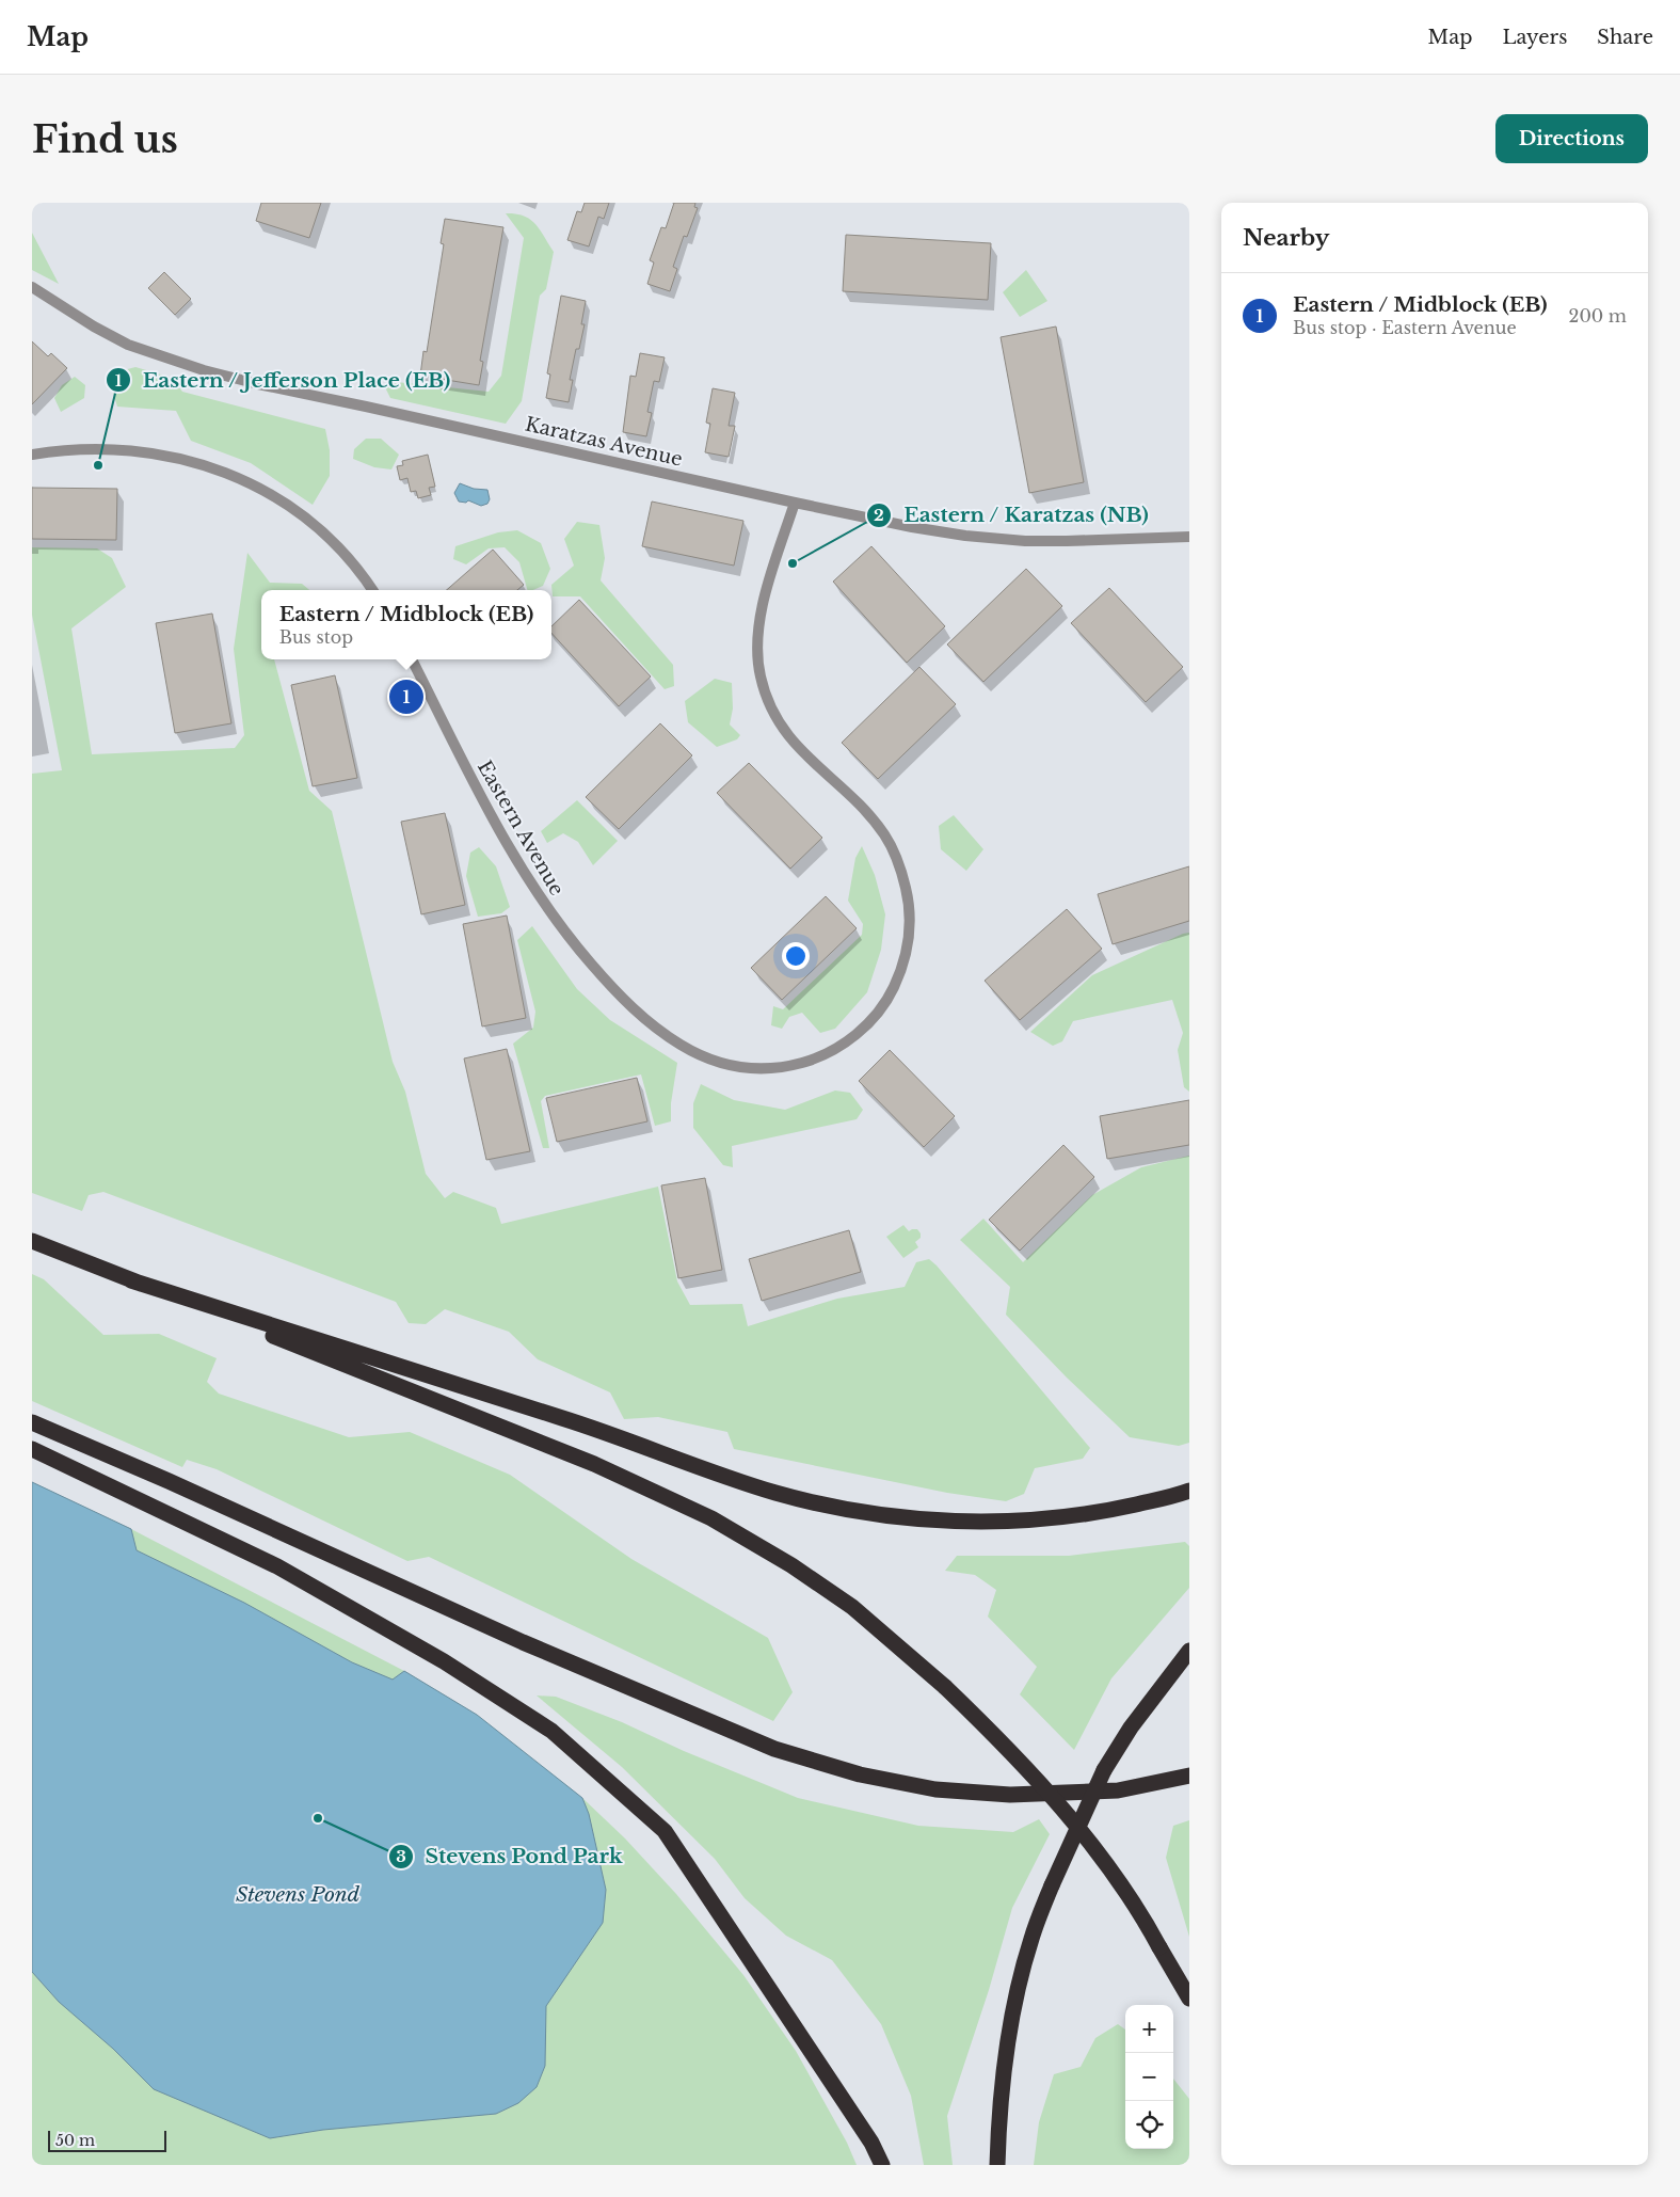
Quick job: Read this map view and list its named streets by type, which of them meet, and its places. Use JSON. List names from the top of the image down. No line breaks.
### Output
{"streets":{"street":["Karatzas Avenue","Eastern Avenue"]},"crossings":[["Karatzas Avenue","Eastern Avenue"]],"water":["Stevens Pond"],"places":["Eastern / Jefferson Place (EB)","Eastern / Karatzas (NB)","Stevens Pond Park"],"scale_bar":"50 m","page":{"header":"Map","nav":["Map","Layers","Share"],"buttons":"Directions","title":"Find us","heading":"Nearby","list":[{"mark":"1","name":"Eastern / Midblock (EB)","note":"Bus stop · Eastern Avenue","value":"200 m"}],"popup":["Eastern / Midblock (EB)","Bus stop"],"pins":"1","map_buttons":["+","−"],"scale":"50 m"}}
